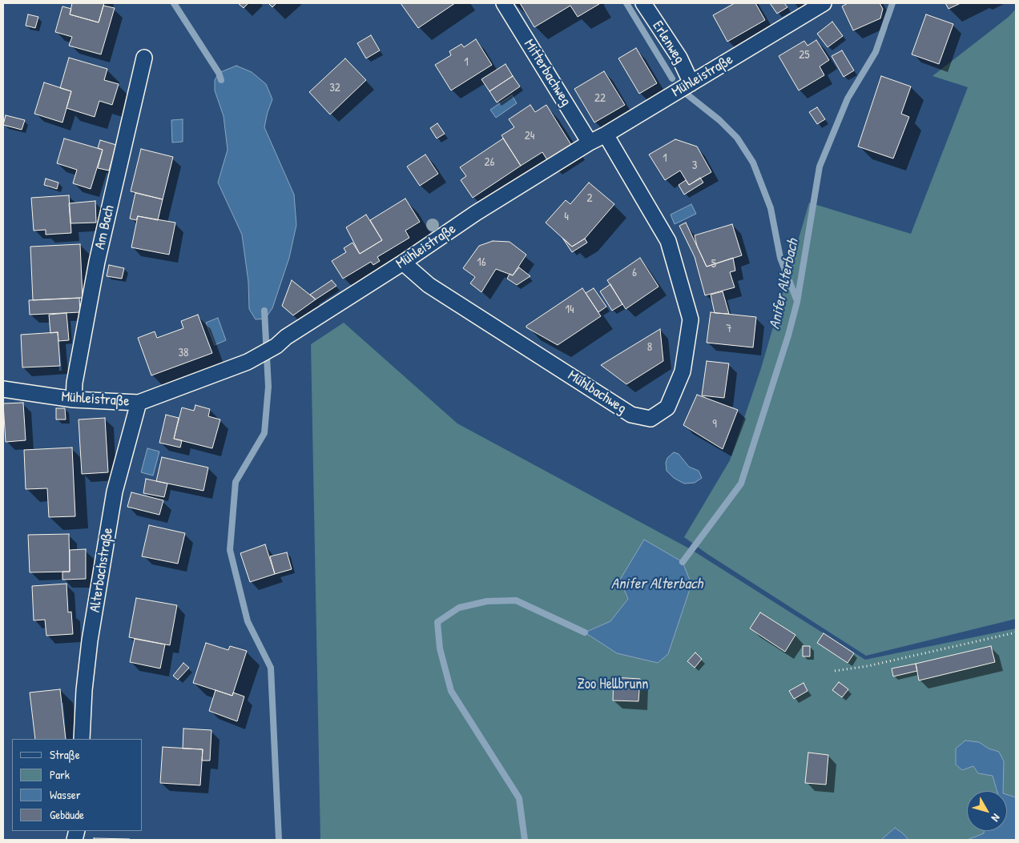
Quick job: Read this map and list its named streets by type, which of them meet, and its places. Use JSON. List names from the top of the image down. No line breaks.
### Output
{"streets":{"street":["Erlenweg","Mitterbachweg","Mühleistraße","Am Bach","Mühlbachweg","Alterbachstraße"]},"crossings":[["Erlenweg","Mühleistraße"],["Mitterbachweg","Mühleistraße"],["Mühleistraße","Am Bach"],["Mühleistraße","Mühlbachweg"],["Mühleistraße","Alterbachstraße"]],"water":["Anifer Alterbach"],"parks":["Zoo Hellbrunn"],"house_numbers":["25","1","32","22","24","1","26","3","2","4","16","5","6","14","7","8","38","9"],"legend":["Straße","Park","Wasser","Gebäude"],"north":"bottom right"}
